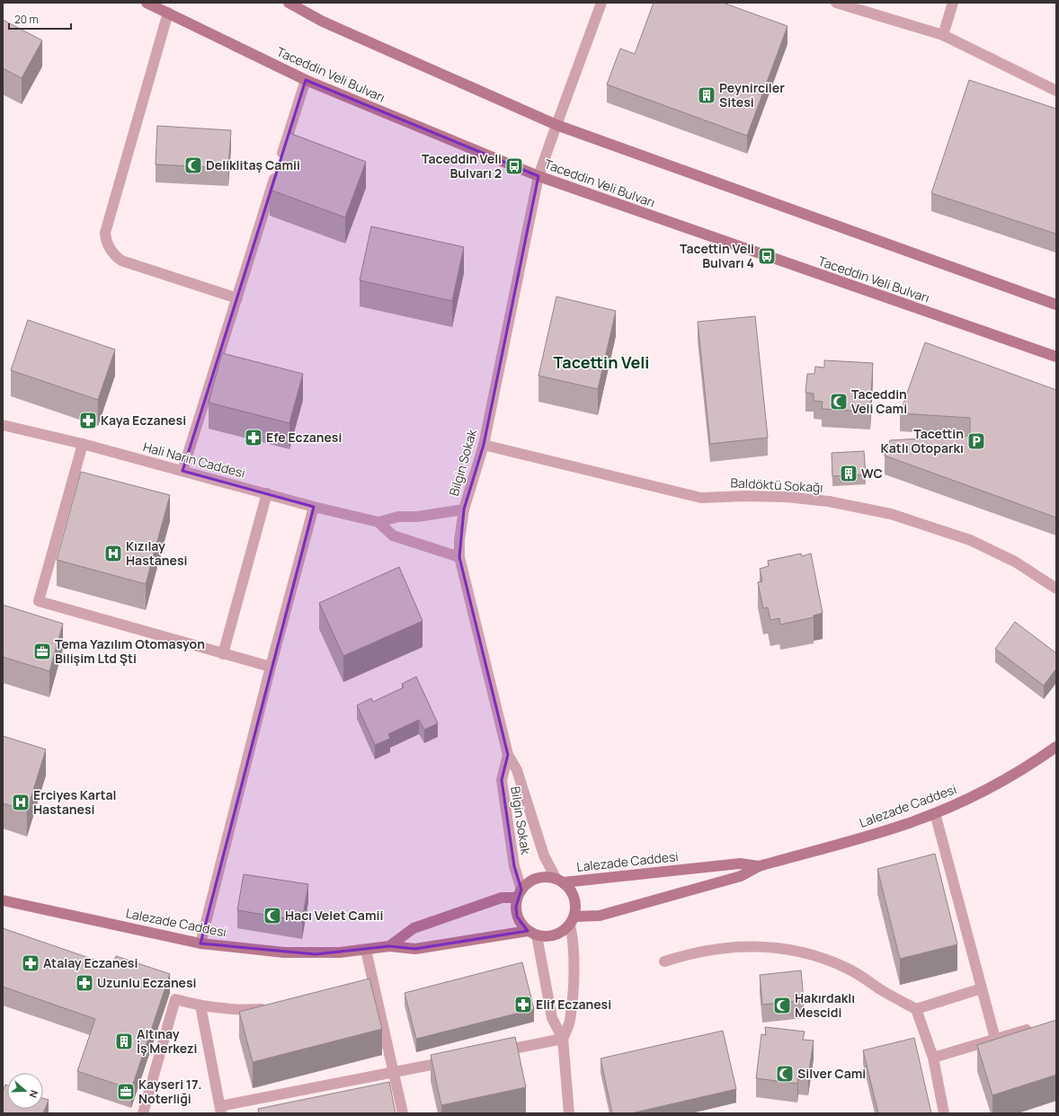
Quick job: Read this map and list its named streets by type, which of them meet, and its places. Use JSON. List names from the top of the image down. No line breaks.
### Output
{"streets":{"street":["Taceddin Veli Bulvarı","Hali Narin Caddesi","Bilgin Sokak","Baldöktü Sokağı","Lalezade Caddesi"]},"crossings":[["Taceddin Veli Bulvarı","Bilgin Sokak"],["Hali Narin Caddesi","Bilgin Sokak"],["Bilgin Sokak","Baldöktü Sokağı"],["Bilgin Sokak","Lalezade Caddesi"]],"districts":["Tacettin Veli"],"places":{"building":["Peynirciler Sitesi","WC","Altınay İş Merkezi"],"mosque":["Deliklitaş Camii","Taceddin Veli Cami","Hacı Velet Camii","Hakırdaklı Mescidi","Silver Cami"],"bus stop":["Taceddin Veli Bulvarı 2","Tacettin Veli Bulvarı 4"],"pharmacy":["Kaya Eczanesi","Efe Eczanesi","Atalay Eczanesi","Uzunlu Eczanesi","Elif Eczanesi"],"parking":["Tacettin Katlı Otoparkı"],"hospital":["Kızılay Hastanesi","Erciyes Kartal Hastanesi"],"office":["Tema Yazılım Otomasyon Bilişim Ltd Şti","Kayseri 17. Noterliği"]},"scale_bar":"20 m","north":"right"}
